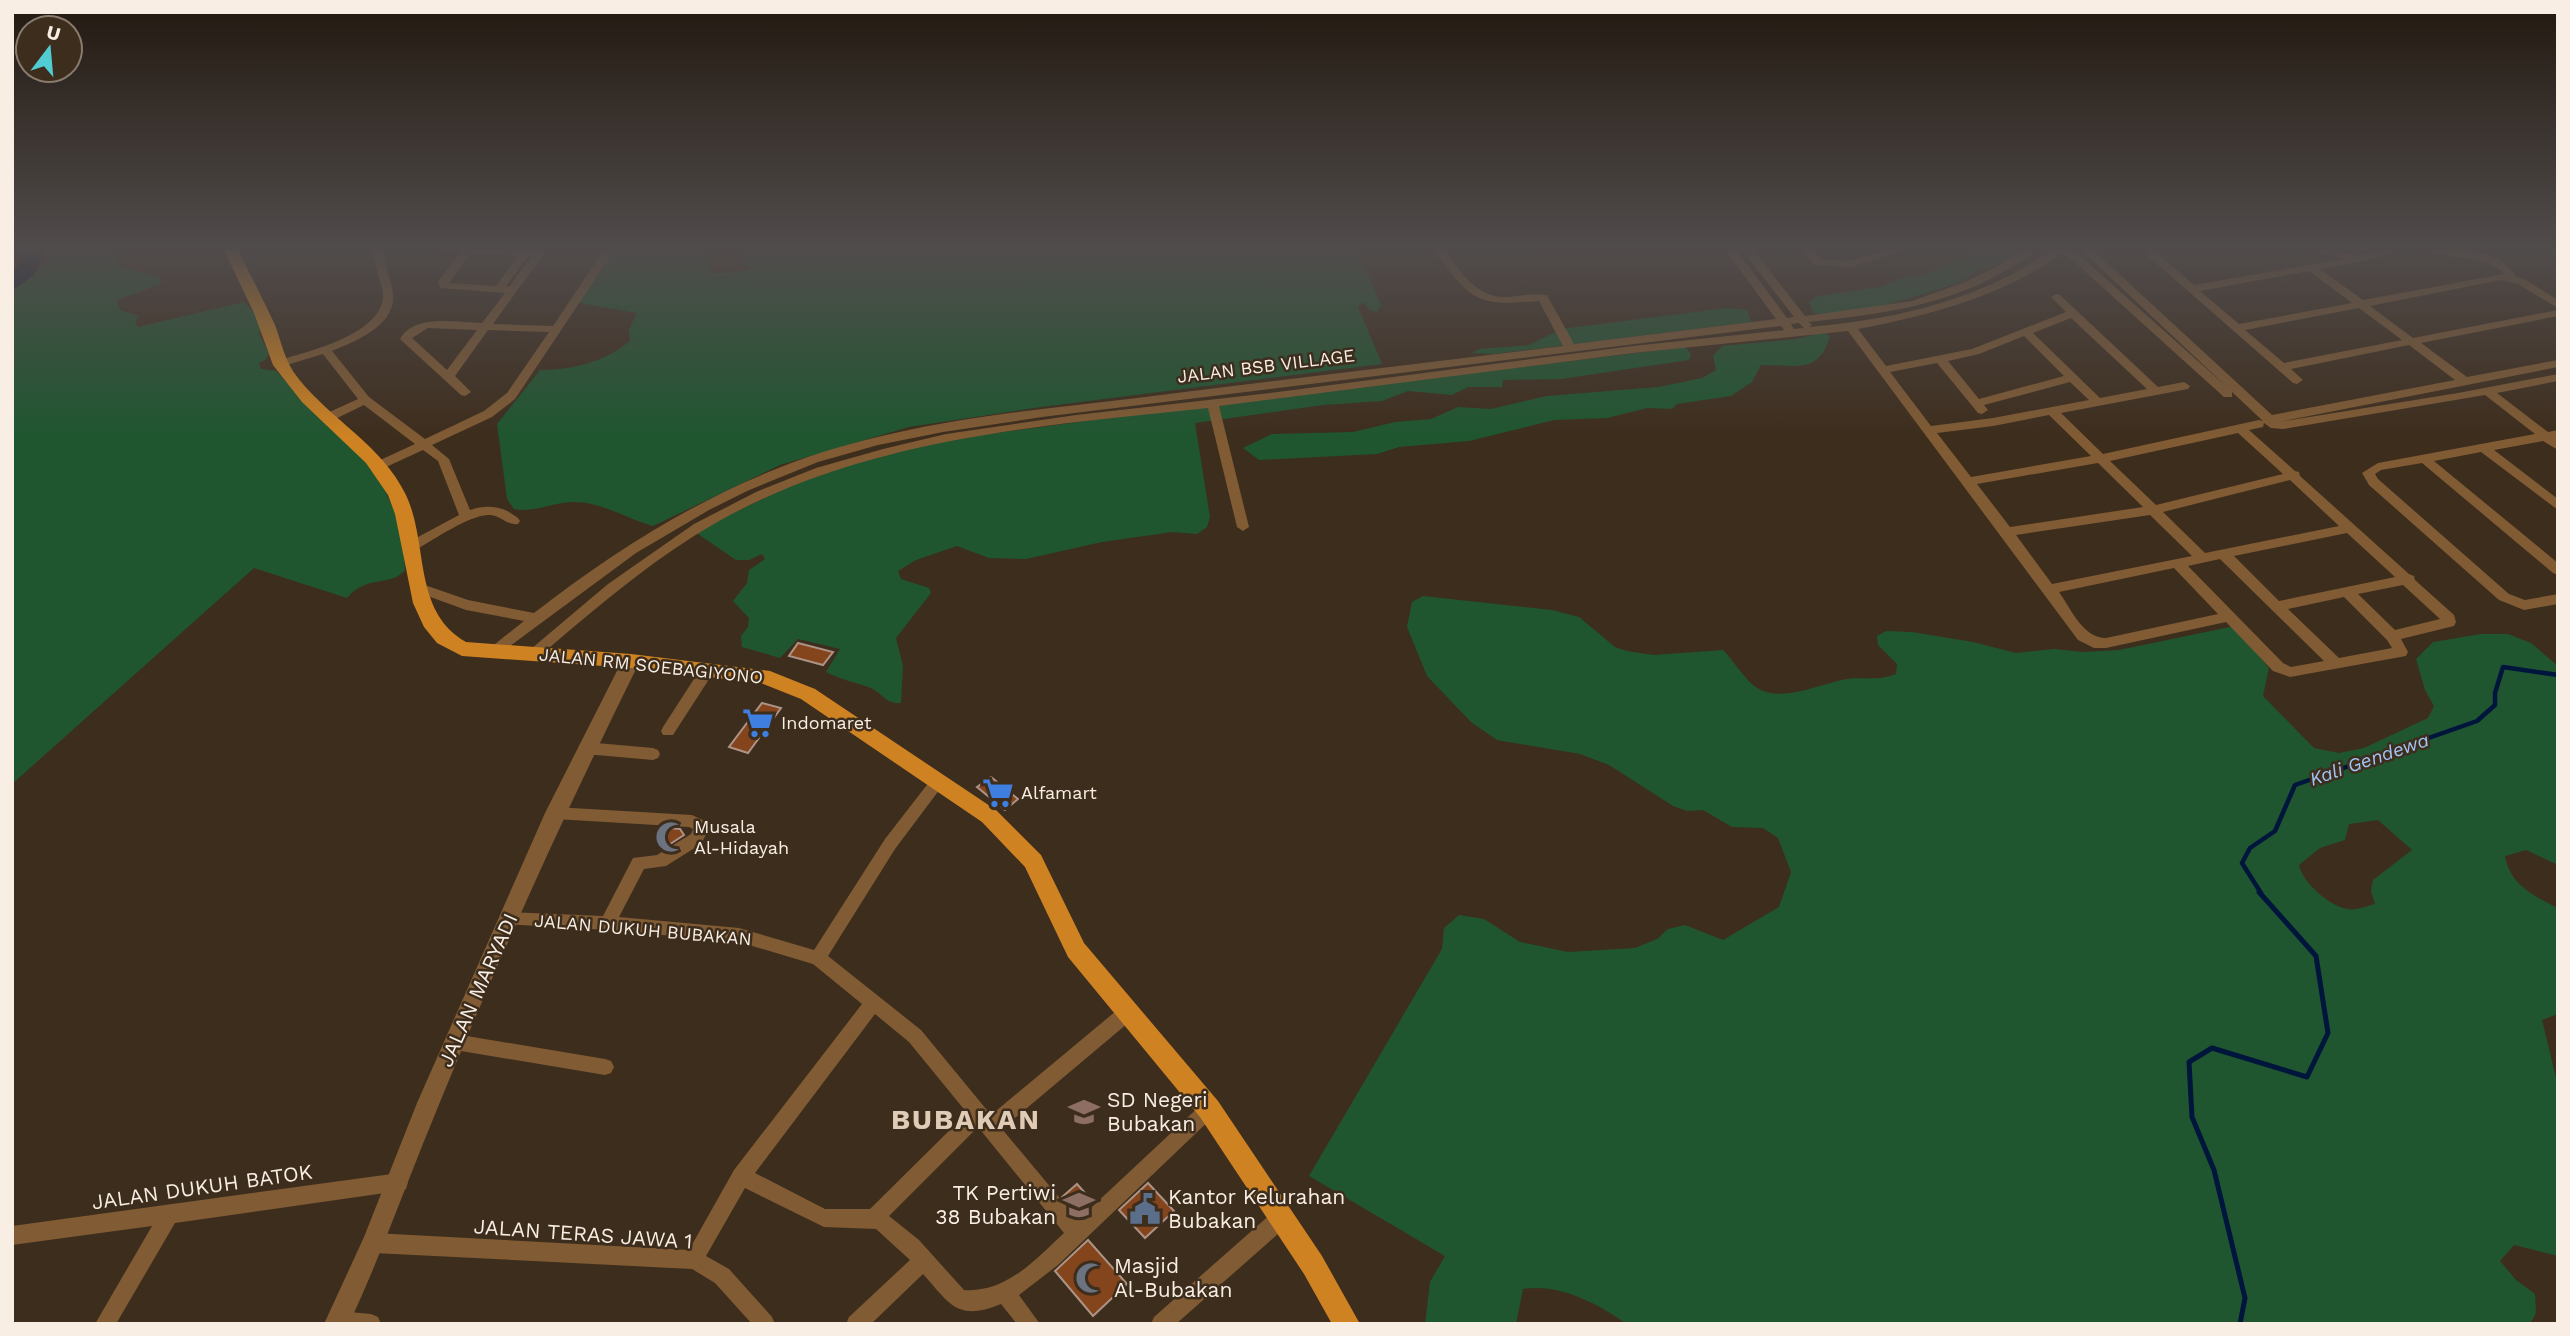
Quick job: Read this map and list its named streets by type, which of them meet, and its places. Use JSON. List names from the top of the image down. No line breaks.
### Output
{"streets":{"main road":["JALAN RM SOEBAGIYONO"],"street":["JALAN BSB VILLAGE","JALAN DUKUH BUBAKAN","JALAN MARYADI","JALAN DUKUH BATOK","JALAN TERAS JAWA 1"]},"crossings":[["JALAN BSB VILLAGE","JALAN RM SOEBAGIYONO"],["JALAN RM SOEBAGIYONO","JALAN MARYADI"],["JALAN DUKUH BUBAKAN","JALAN MARYADI"],["JALAN MARYADI","JALAN DUKUH BATOK"],["JALAN MARYADI","JALAN TERAS JAWA 1"]],"districts":["BUBAKAN"],"water":["Kali Gendewa"],"places":{"supermarket":["Indomaret","Alfamart"],"mosque":["Musala Al-Hidayah","Masjid Al-Bubakan"],"school or university":["SD Negeri Bubakan","TK Pertiwi 38 Bubakan"],"public building":["Kantor Kelurahan Bubakan"]},"north":"top"}
